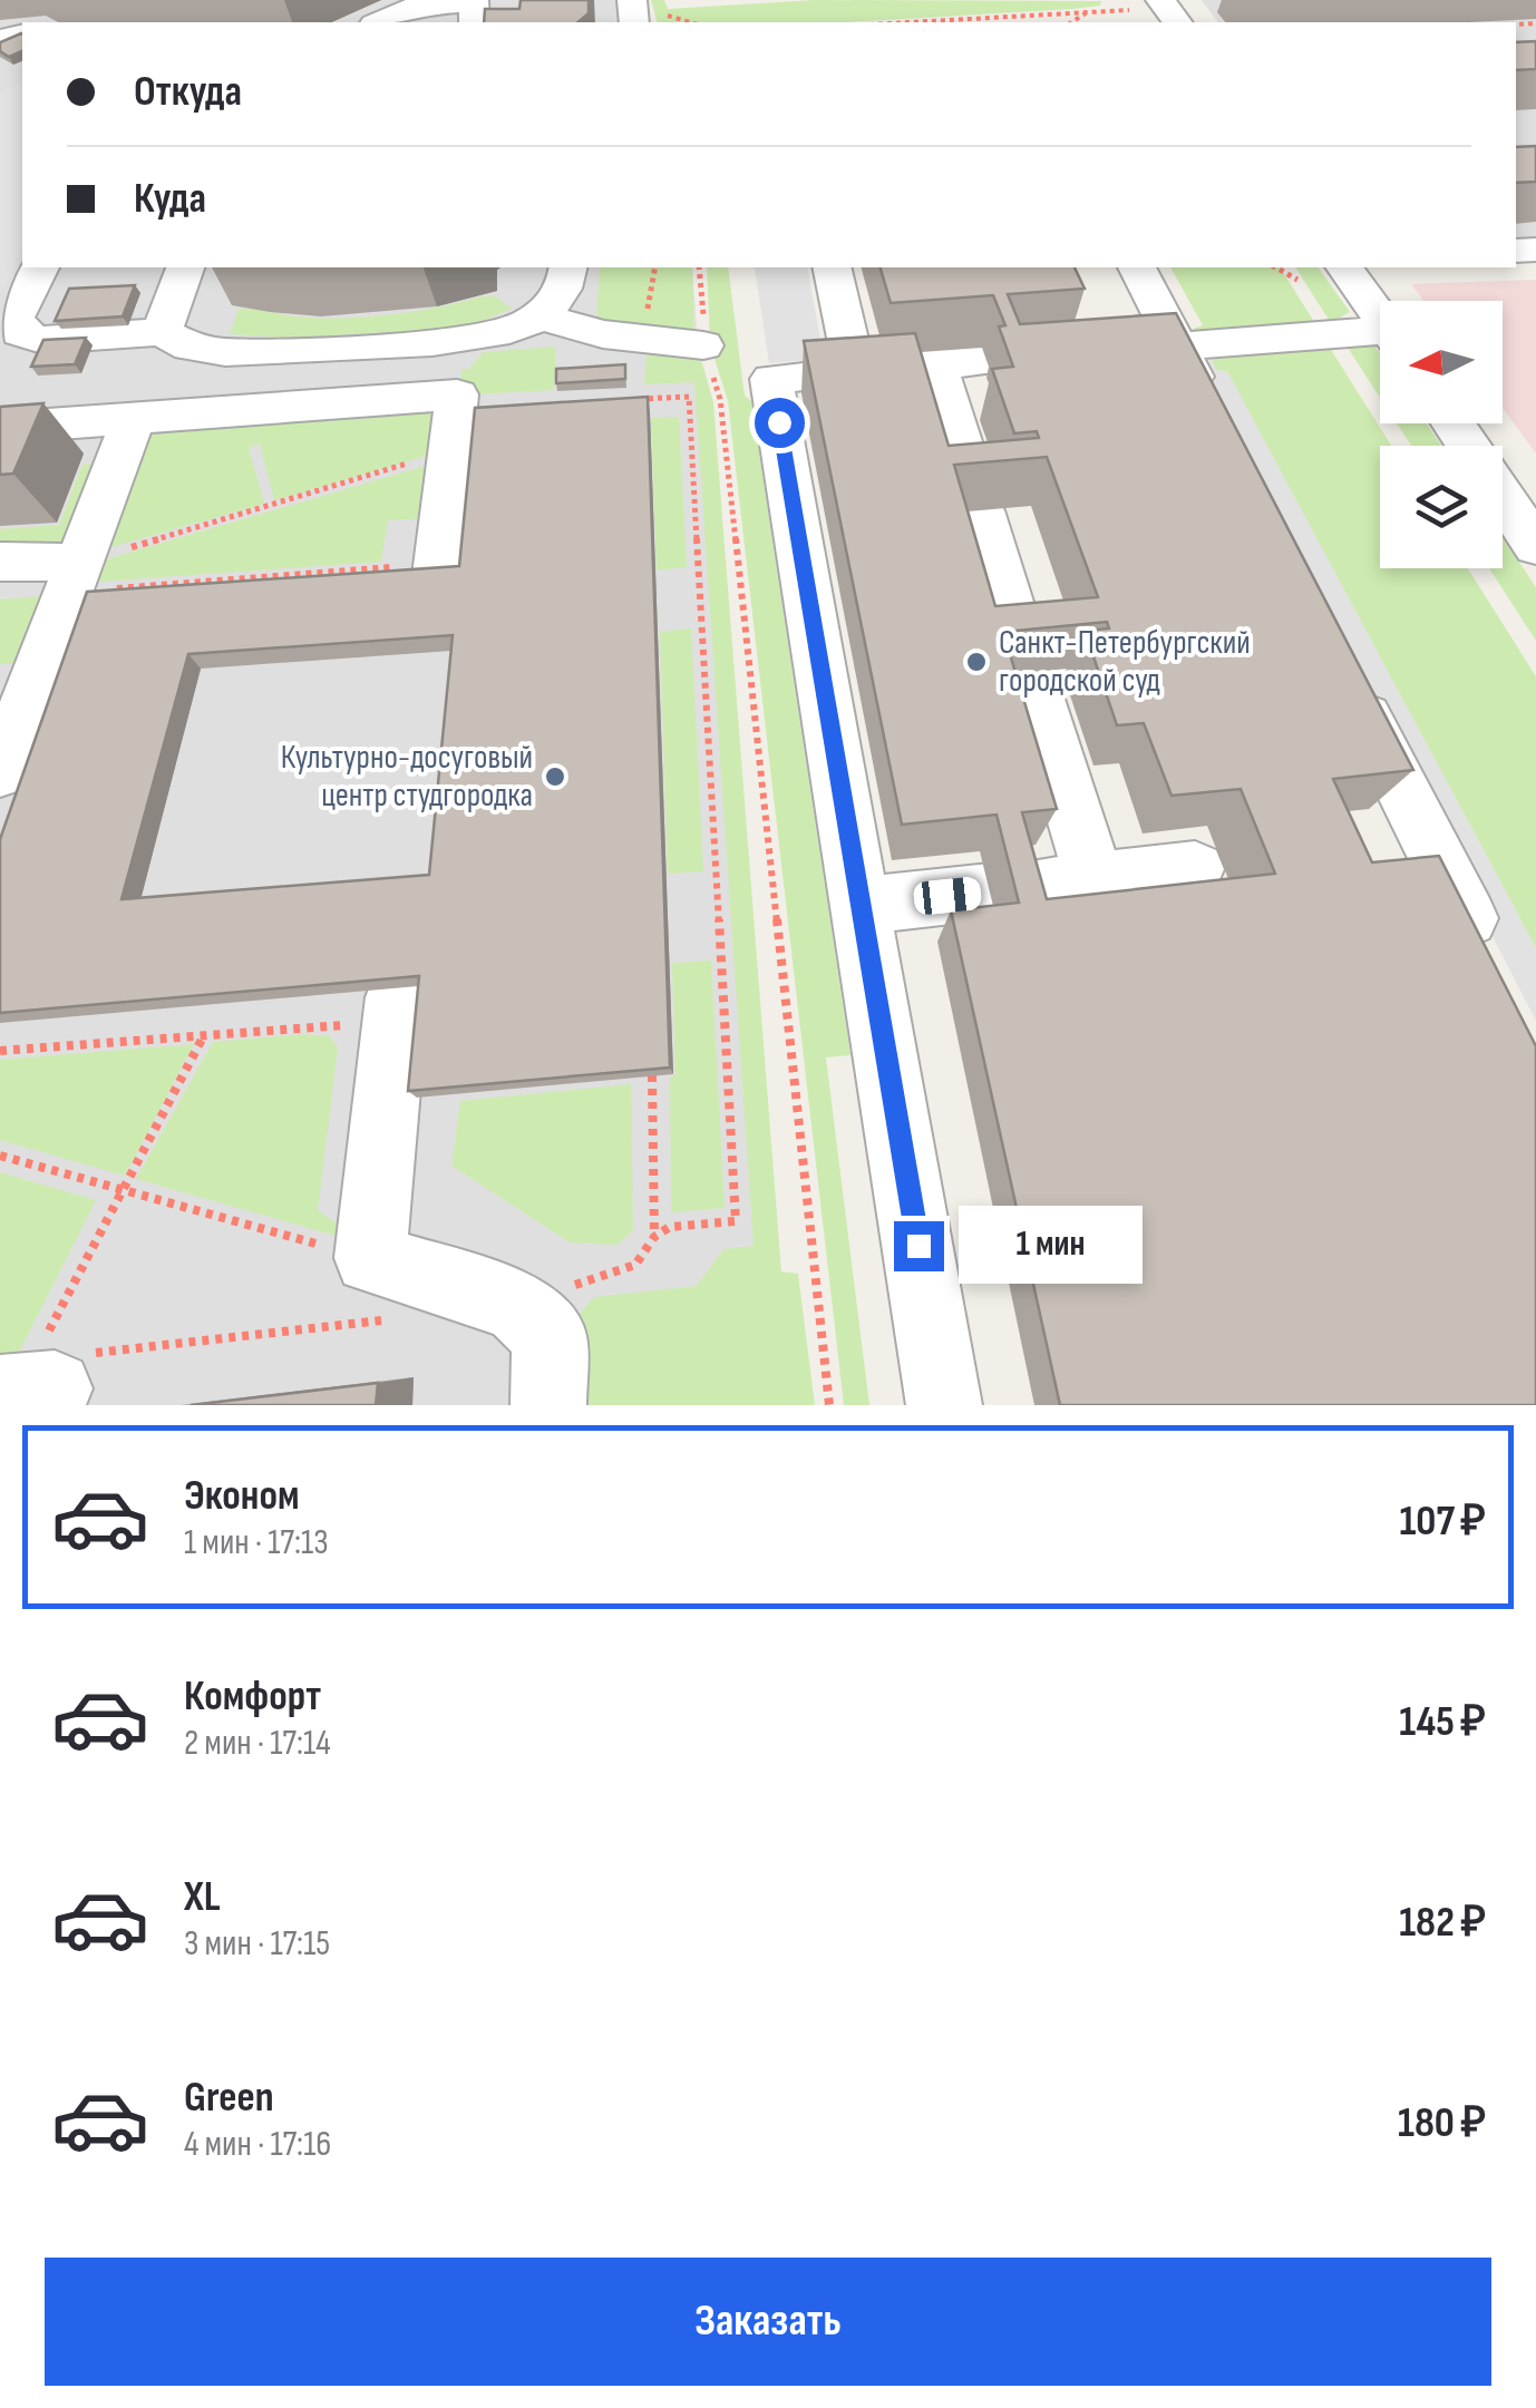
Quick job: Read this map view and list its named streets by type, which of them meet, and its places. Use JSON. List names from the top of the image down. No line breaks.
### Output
{"places":["Санкт-Петербургский городской суд","Культурно-досуговый центр студгородка"],"north":"left","page":{"banner":["Откуда","Куда"],"bubble":"1 мин","list":[{"name":"Эконом","note":"1 мин · 17:13","value":"107 ₽"},{"name":"Комфорт","note":"2 мин · 17:14","value":"145 ₽"},{"name":"XL","note":"3 мин · 17:15","value":"182 ₽"},{"name":"Green","note":"4 мин · 17:16","value":"180 ₽"}],"buttons":"Заказать"}}
